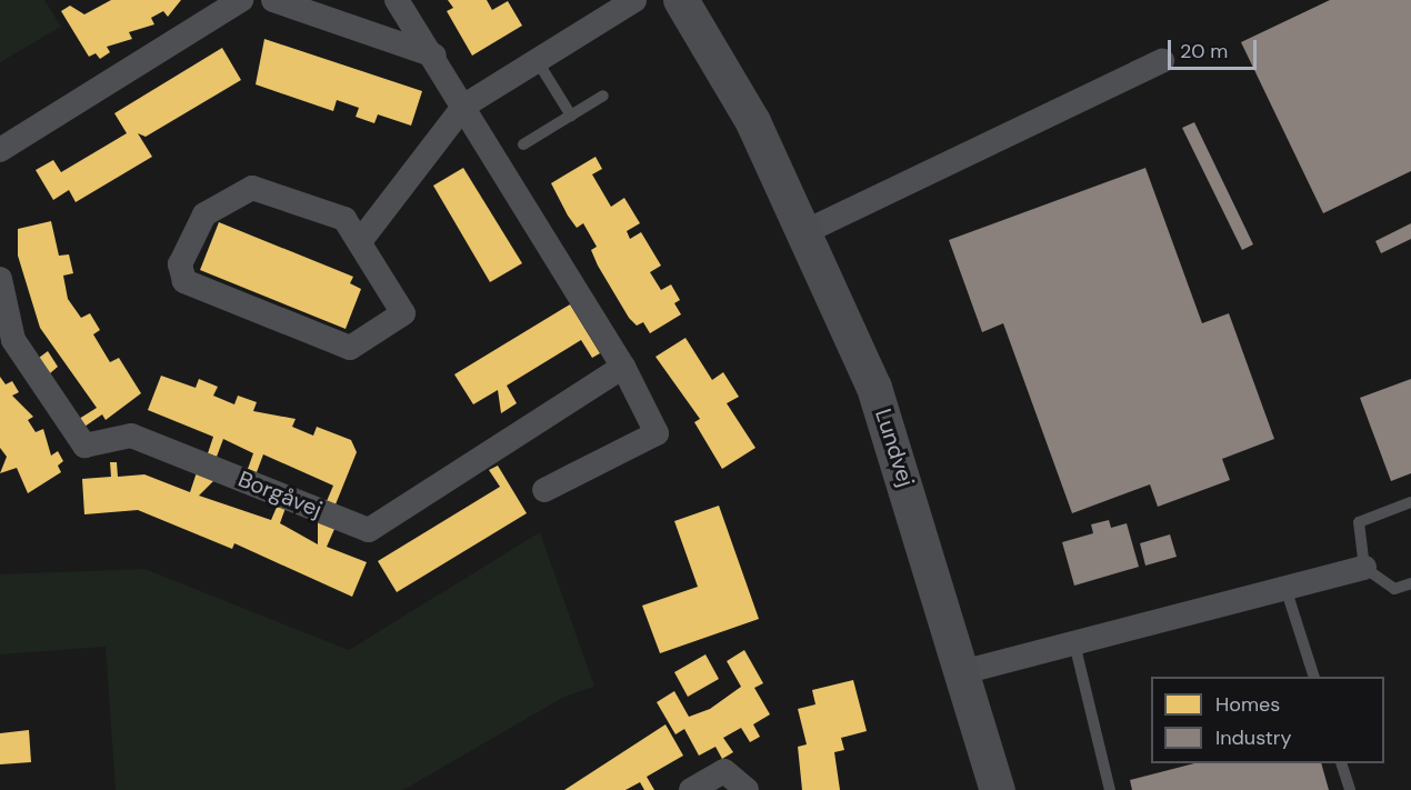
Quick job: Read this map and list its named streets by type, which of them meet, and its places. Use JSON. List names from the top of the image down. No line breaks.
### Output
{"streets":{"street":["Lundvej","Borgåvej"]},"legend":["Homes","Industry"],"scale_bar":"20 m"}
